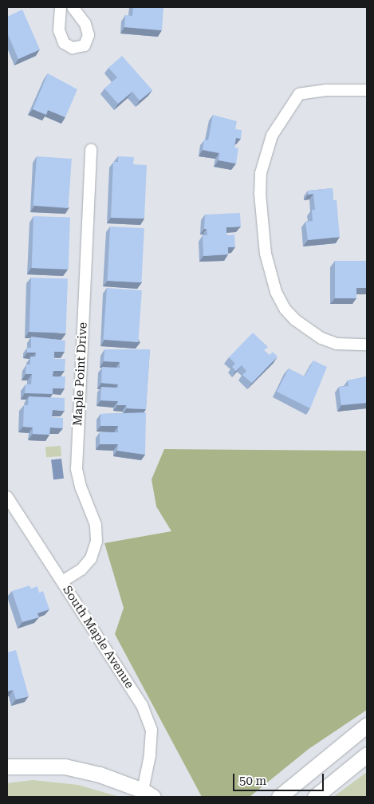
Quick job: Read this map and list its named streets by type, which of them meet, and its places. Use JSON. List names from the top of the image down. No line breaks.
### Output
{"streets":{"street":["Maple Point Drive","South Maple Avenue"]},"crossings":[["Maple Point Drive","South Maple Avenue"]],"scale_bar":"50 m"}
